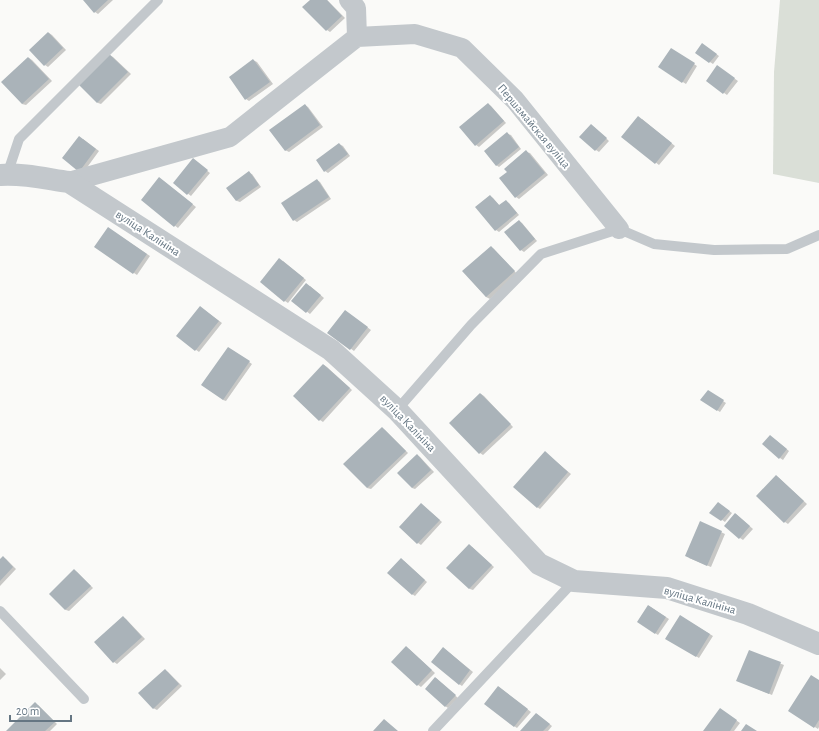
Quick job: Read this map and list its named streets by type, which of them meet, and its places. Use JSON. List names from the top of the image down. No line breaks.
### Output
{"streets":{"street":["Першамайская вуліца","вуліца Калініна"]},"scale_bar":"20 m"}
